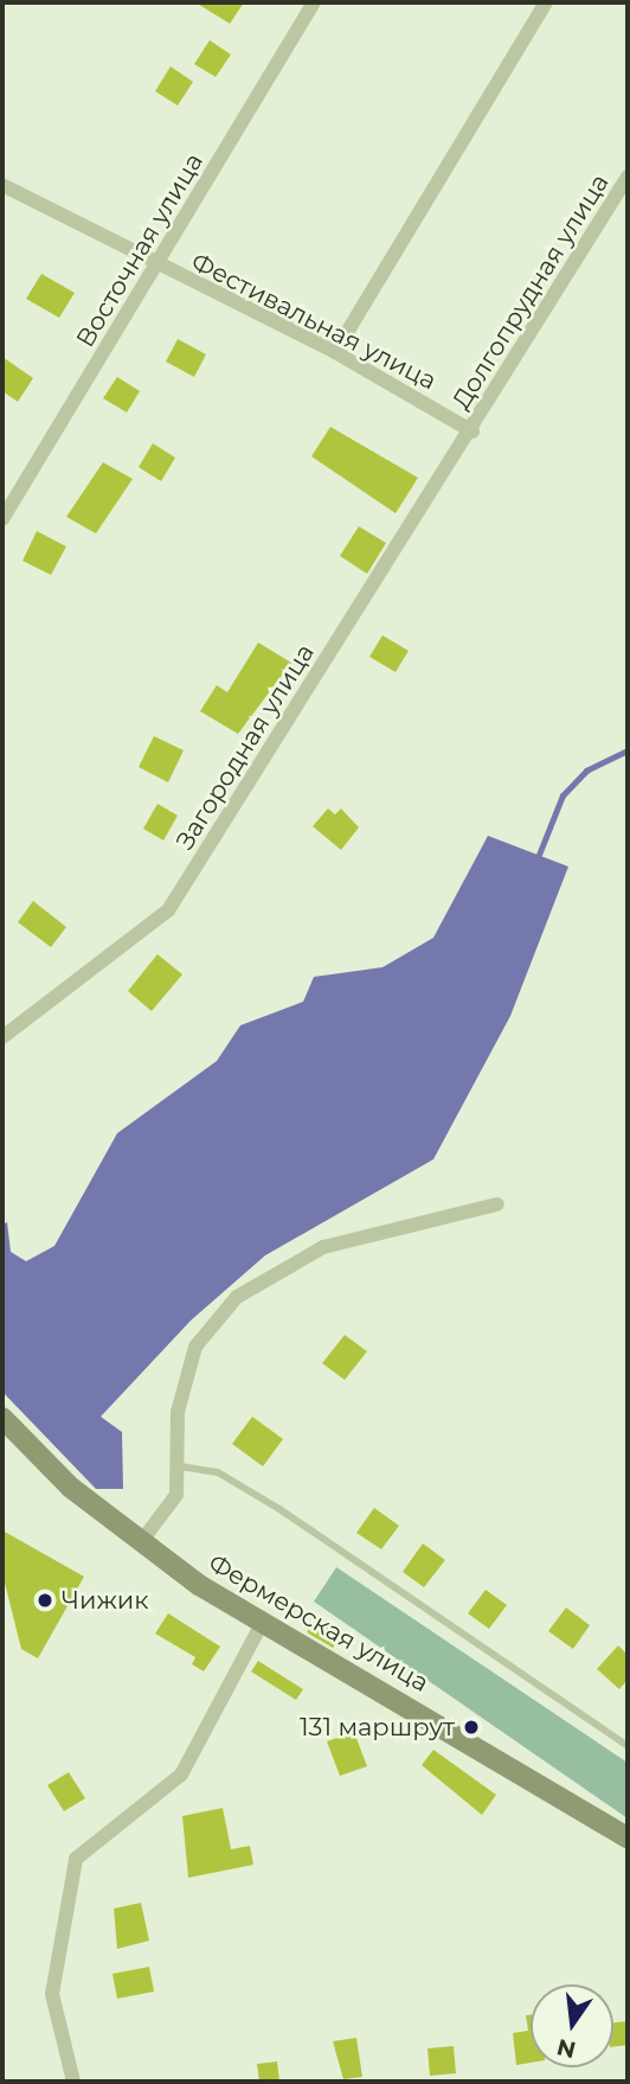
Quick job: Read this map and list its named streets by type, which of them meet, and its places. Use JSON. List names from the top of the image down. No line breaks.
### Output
{"streets":{"street":["Восточная улица","Долгопрудная улица","Фестивальная улица","Загородная улица","Фермерская улица"]},"crossings":[["Восточная улица","Фестивальная улица"],["Долгопрудная улица","Фестивальная улица"],["Долгопрудная улица","Загородная улица"],["Фестивальная улица","Загородная улица"]],"places":["Чижик","131 маршрут"],"north":"bottom"}
